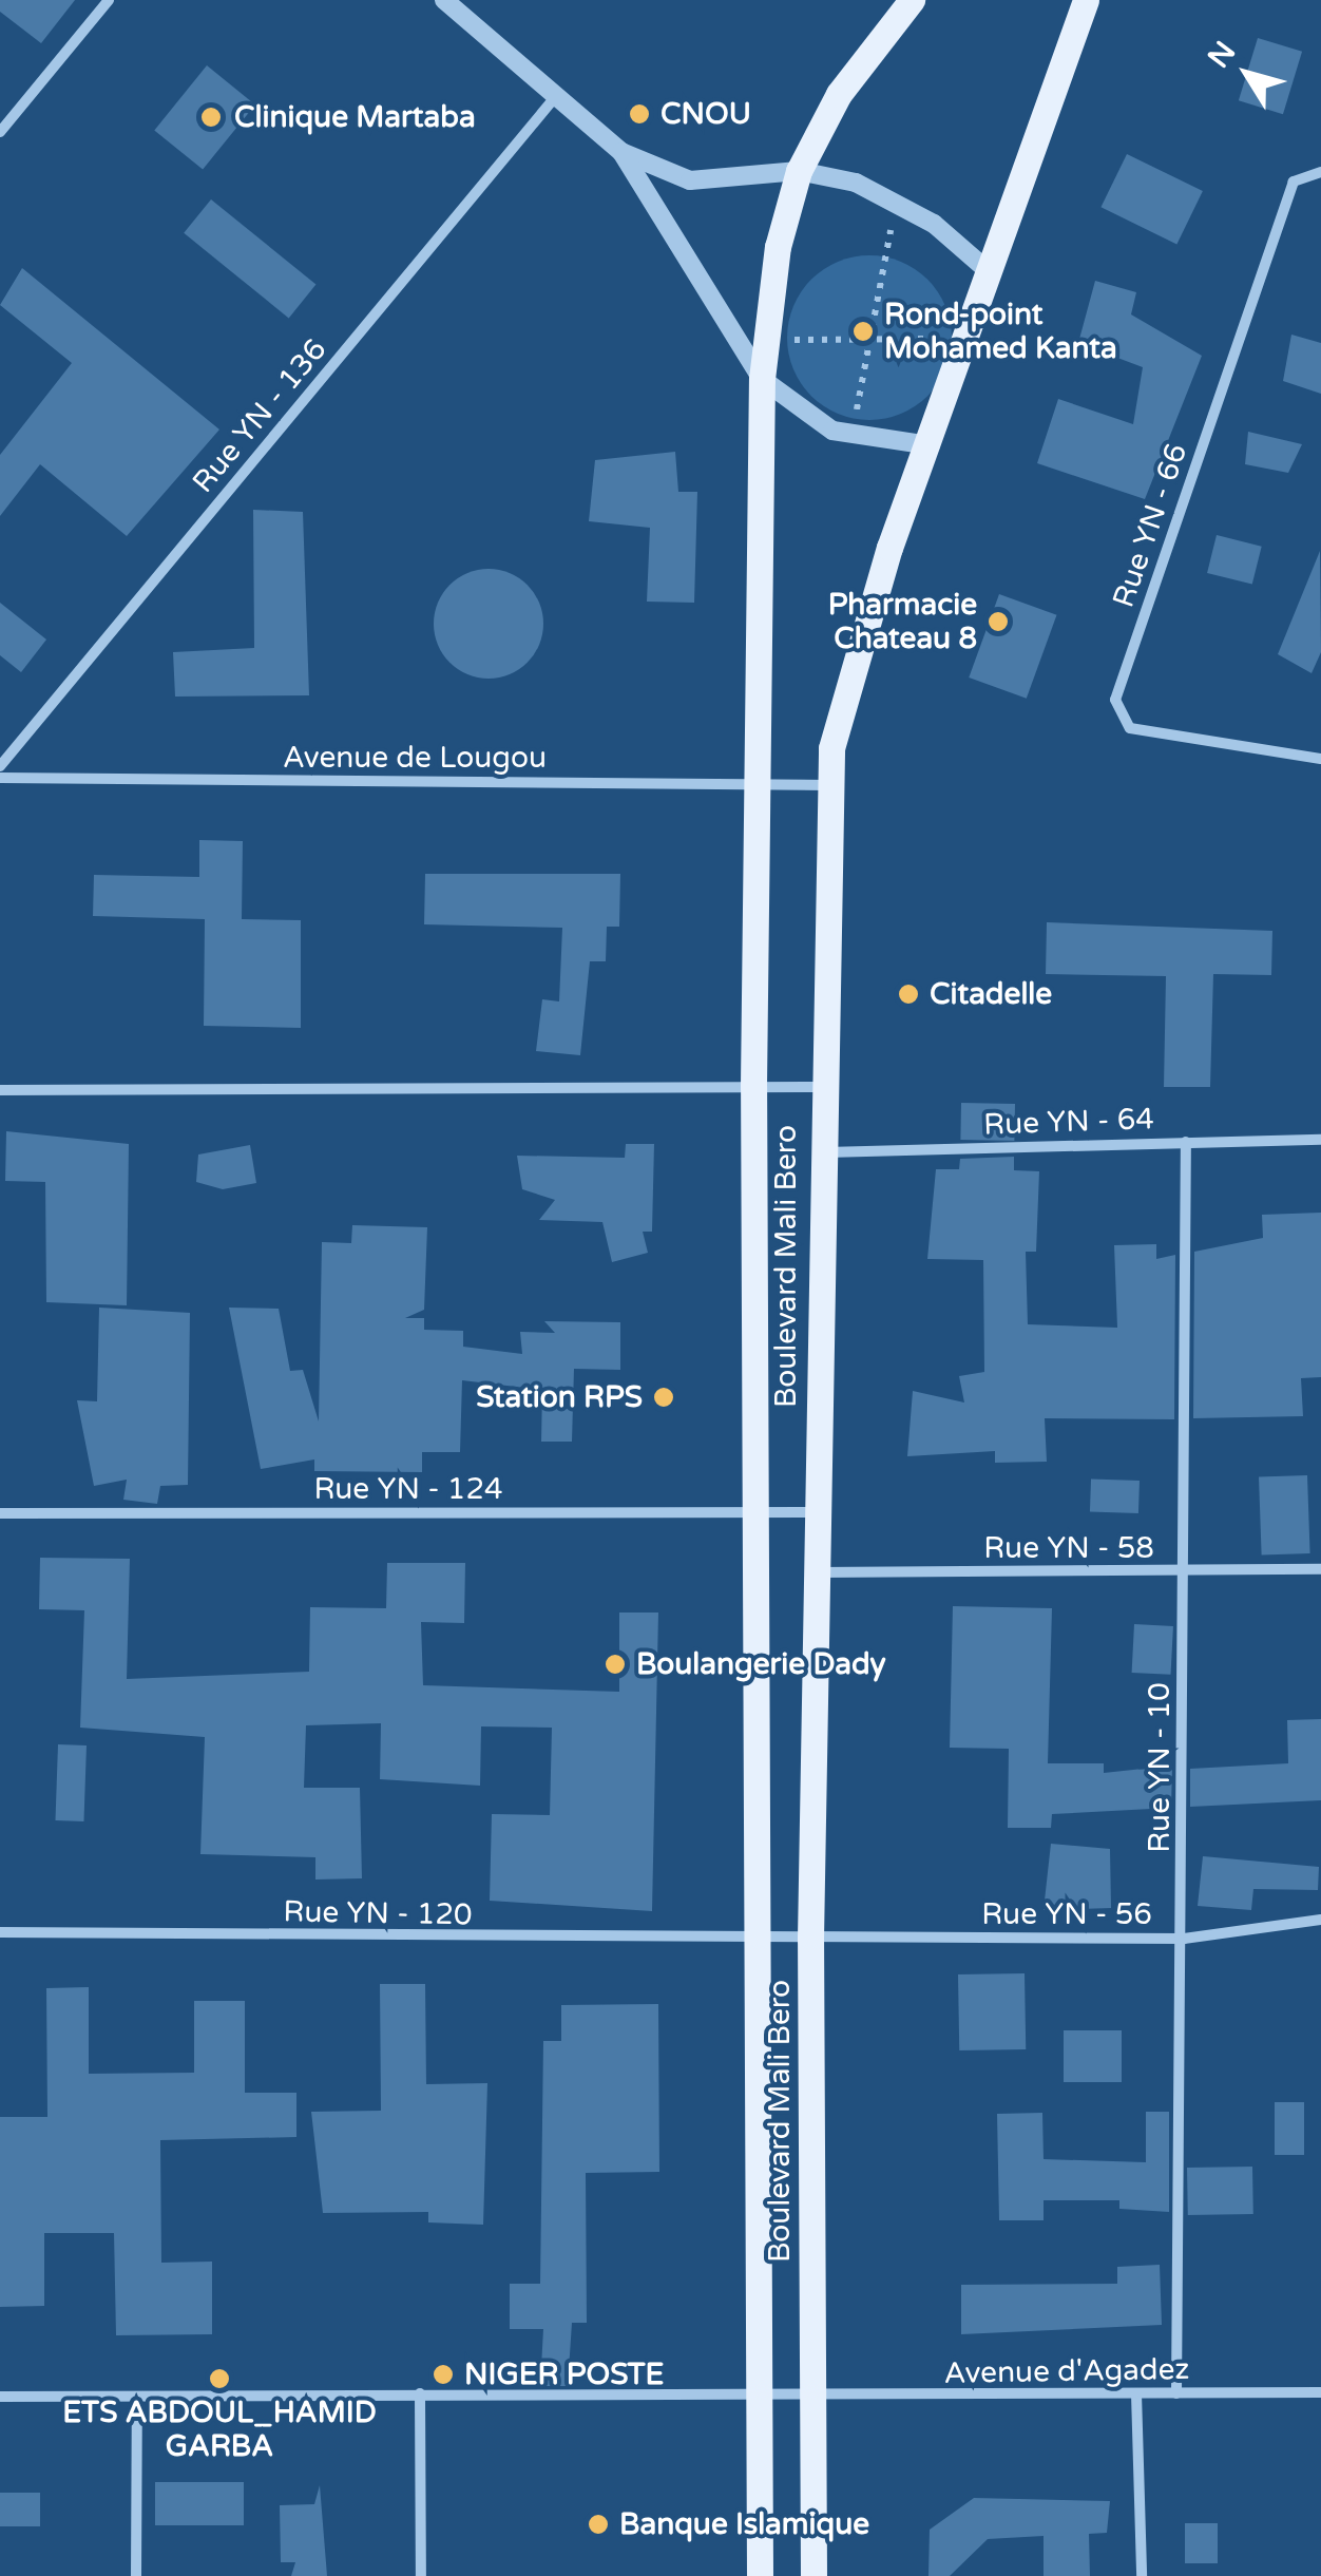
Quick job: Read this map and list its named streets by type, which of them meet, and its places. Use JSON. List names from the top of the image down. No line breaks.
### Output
{"streets":{"main road":["Boulevard Mali Bero"],"street":["Rue YN - 136","Rue YN - 66","Avenue de Lougou","Rue YN - 64","Rue YN - 124","Rue YN - 58","Rue YN - 10","Rue YN - 120","Rue YN - 56","Avenue d'Agadez"]},"crossings":[["Avenue de Lougou","Boulevard Mali Bero"],["Rue YN - 64","Boulevard Mali Bero"],["Rue YN - 64","Rue YN - 10"],["Boulevard Mali Bero","Rue YN - 124"],["Boulevard Mali Bero","Rue YN - 58"],["Boulevard Mali Bero","Rue YN - 120"],["Boulevard Mali Bero","Rue YN - 56"],["Boulevard Mali Bero","Avenue d'Agadez"],["Rue YN - 58","Rue YN - 10"],["Rue YN - 10","Rue YN - 56"],["Rue YN - 10","Avenue d'Agadez"],["Rue YN - 120","Rue YN - 56"]],"places":["CNOU","Clinique Martaba","Rond-point Mohamed Kanta","Pharmacie Chateau 8","Citadelle","Station RPS","Boulangerie Dady","NIGER POSTE","ETS ABDOUL_HAMID GARBA","Banque Islamique"],"north":"top left"}
